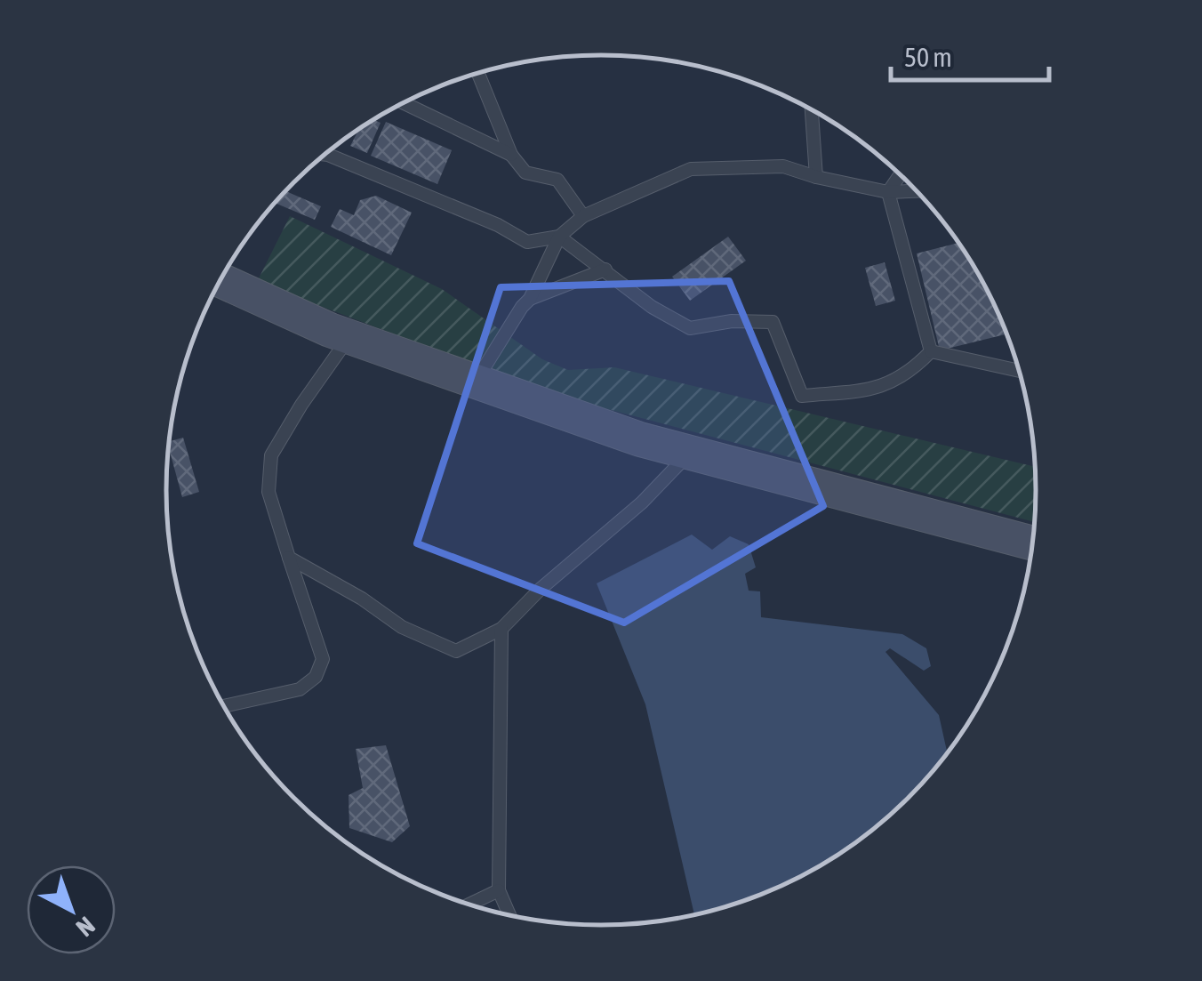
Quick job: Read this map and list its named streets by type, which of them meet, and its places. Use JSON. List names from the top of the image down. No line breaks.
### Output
{"scale_bar":"50 m","north":"bottom right"}
